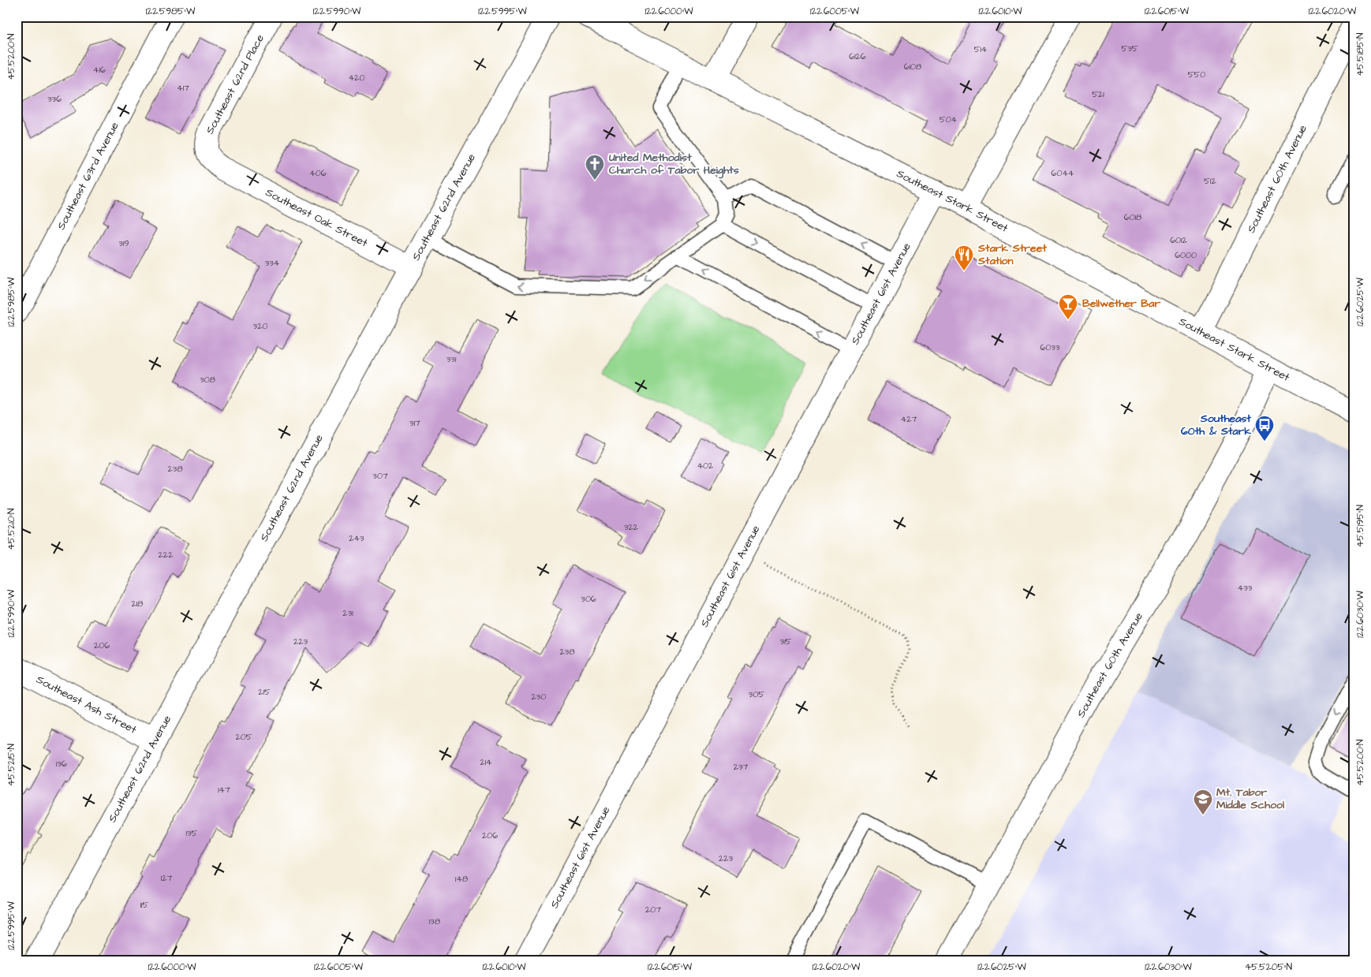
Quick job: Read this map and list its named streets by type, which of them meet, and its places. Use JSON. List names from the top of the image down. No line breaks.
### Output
{"streets":{"street":["Southeast 62nd Place","Southeast 63rd Avenue","Southeast 60th Avenue","Southeast Stark Street","Southeast 62nd Avenue","Southeast Oak Street","Southeast 61st Avenue","Southeast Ash Street"]},"crossings":[["Southeast 62nd Place","Southeast Oak Street"],["Southeast 60th Avenue","Southeast Stark Street"],["Southeast Stark Street","Southeast 61st Avenue"],["Southeast 62nd Avenue","Southeast Oak Street"],["Southeast 62nd Avenue","Southeast Ash Street"]],"places":{"church":["United Methodist Church of Tabor Heights"],"restaurant":["Stark Street Station"],"bar":["Bellwether Bar"],"bus stop":["Southeast 60th & Stark"],"school or university":["Mt. Tabor Middle School"]},"house_numbers":["535","514","6126","6108","416","550","420","417","521","336","504","406","6044","512","6018","6012","319","6000","334","320","6033","331","308","427","317","402","238","307","322","243","222","433","306","218","231","223","315","206","238","215","305","230","205","214","136","237","147","135","206","223","127","148","115","207","138"],"coordinates":["122.5985°W","122.5990°W","122.5995°W","122.6000°W","122.6005°W","122.6010°W","122.6015°W","122.6020°W","45.5185°N","45.5200°N","122.6025°W","45.5195°N","45.5210°N","122.6030°W","45.5215°N","45.5205°N"]}
